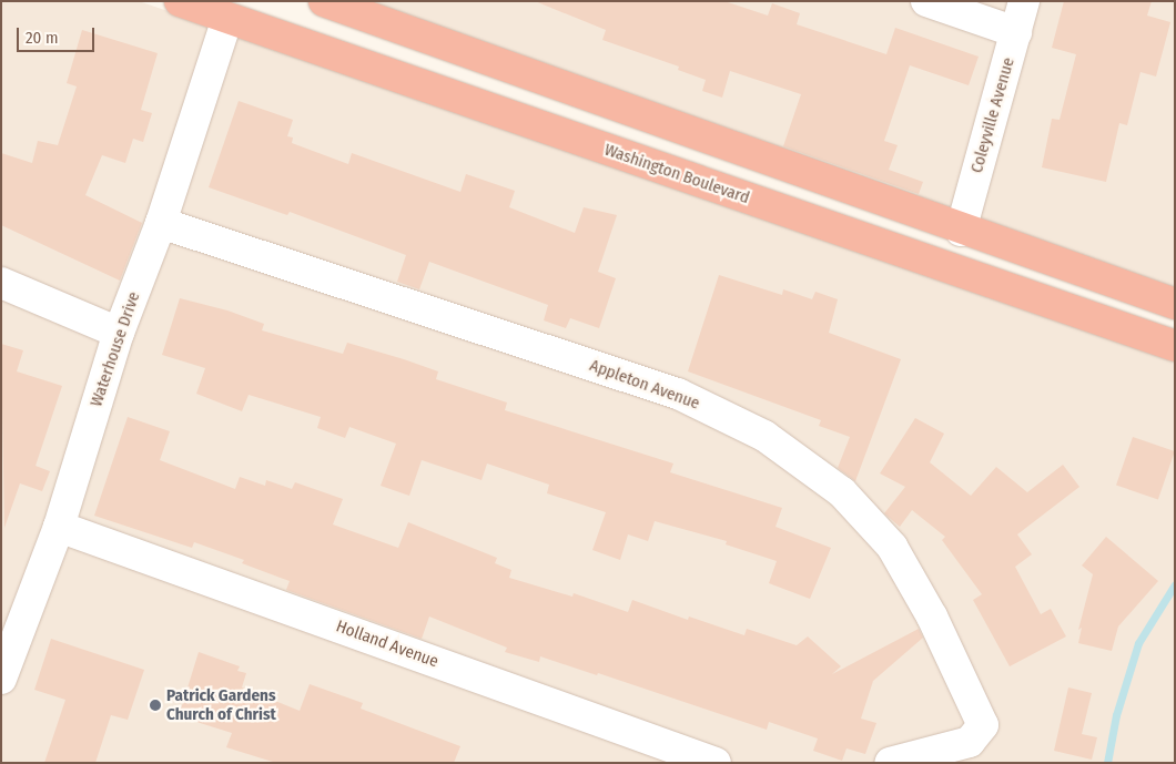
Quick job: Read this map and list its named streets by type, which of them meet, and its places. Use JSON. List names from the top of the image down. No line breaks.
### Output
{"streets":{"highway":["Washington Boulevard"],"street":["Coleyville Avenue","Waterhouse Drive","Appleton Avenue","Holland Avenue"]},"crossings":[["Washington Boulevard","Waterhouse Drive"],["Waterhouse Drive","Appleton Avenue"],["Waterhouse Drive","Holland Avenue"]],"places":["Patrick Gardens Church of Christ"],"scale_bar":"20 m"}
